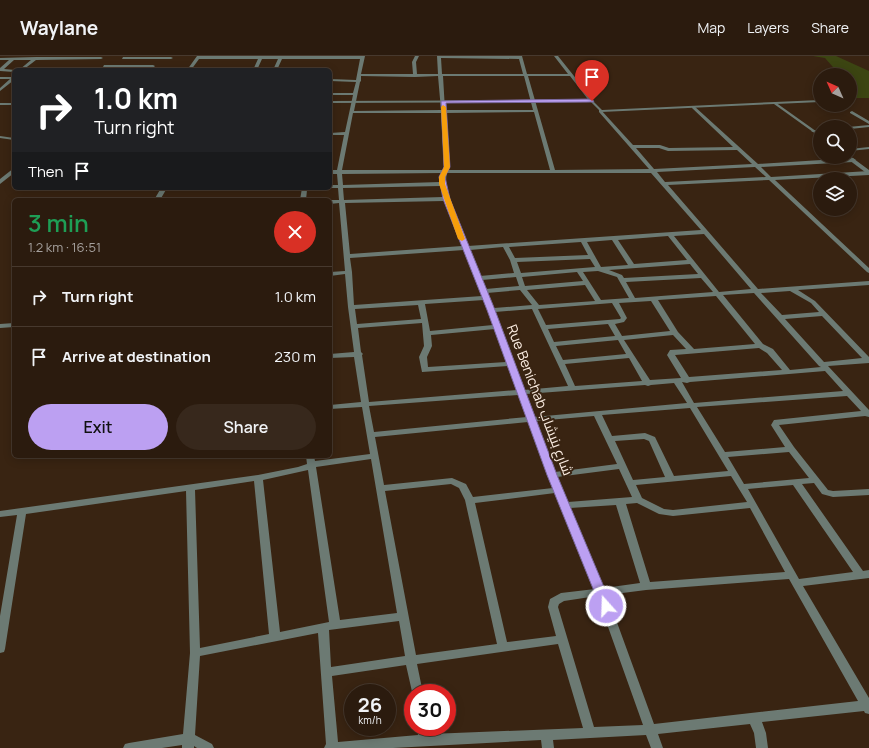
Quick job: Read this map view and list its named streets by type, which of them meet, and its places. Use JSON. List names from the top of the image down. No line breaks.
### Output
{"streets":{"street":["Rue Benichab شارع بنيشاب"]},"north":"top left","page":{"header":"Waylane","nav":["Map","Layers","Share"],"turn":["1.0 km","Turn right"],"then":"Then","heading":["3 min","1.2 km · 16:51"],"list":[{"name":"Turn right","value":"1.0 km"},{"name":"Arrive at destination","value":"230 m"}],"buttons":["Exit","Share"],"speed":"26 km/h","limit":"30"}}
